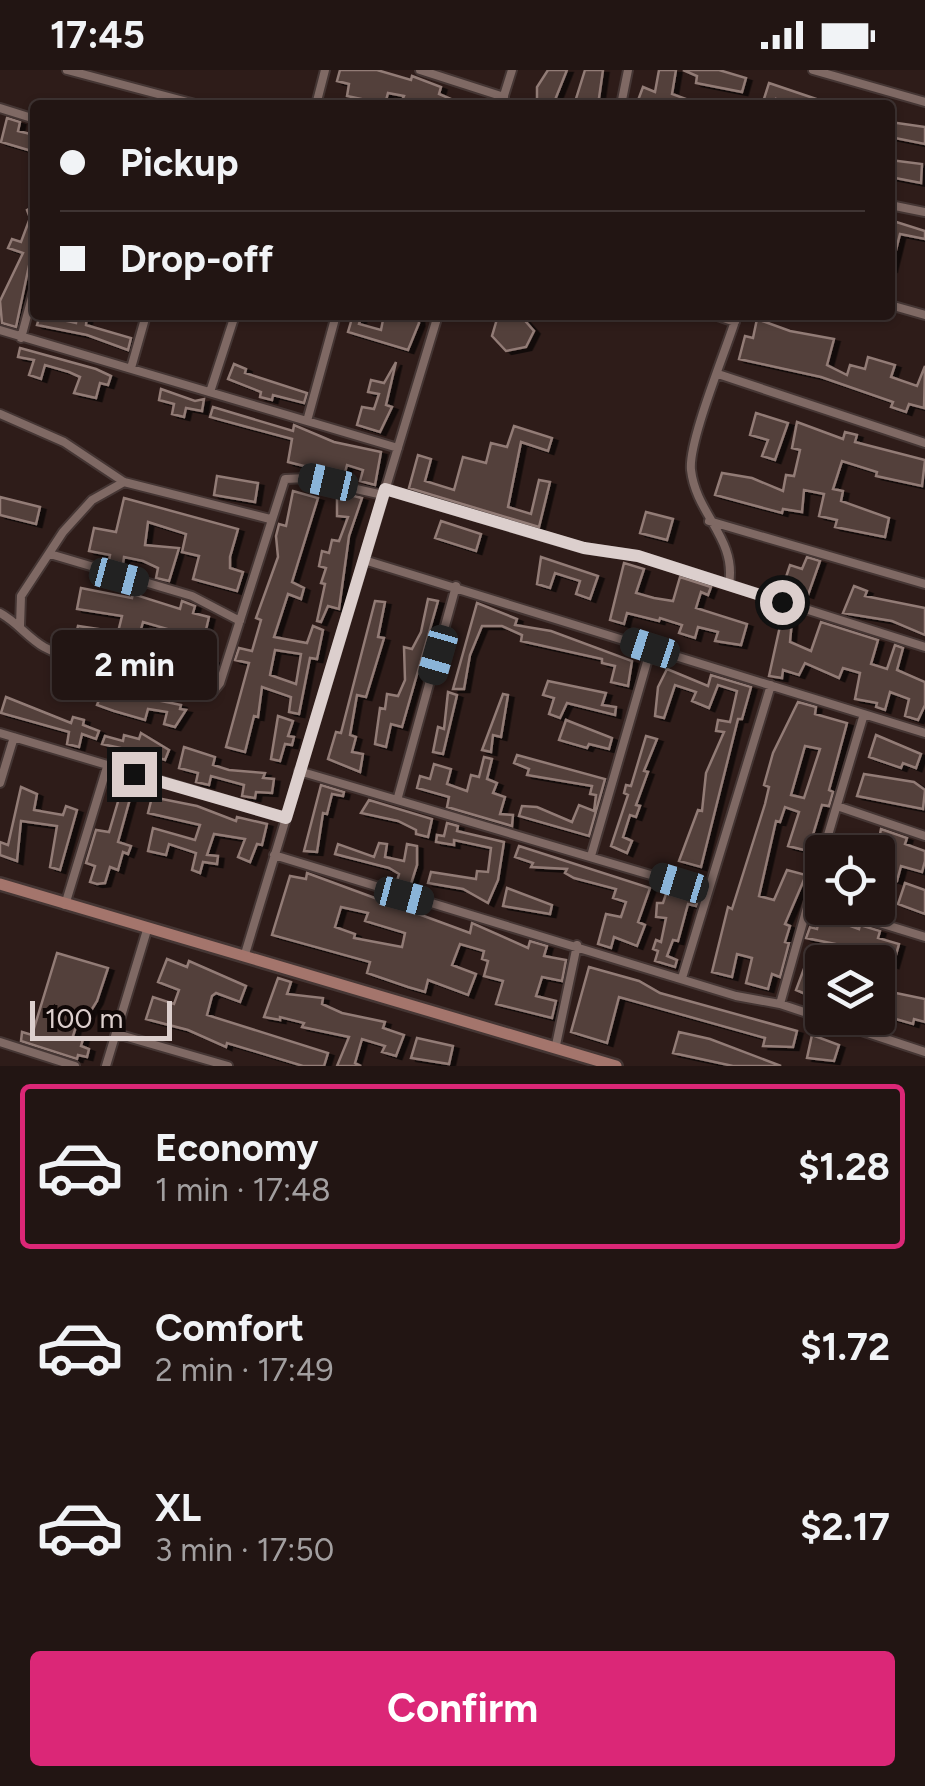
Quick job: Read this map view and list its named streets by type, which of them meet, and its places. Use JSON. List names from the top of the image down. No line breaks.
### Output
{"scale_bar":"100 m","page":{"status":"17:45","banner":["Pickup","Drop-off"],"bubble":"2 min","scale":"100 m","list":[{"name":"Economy","note":"1 min · 17:48","value":"$1.28"},{"name":"Comfort","note":"2 min · 17:49","value":"$1.72"},{"name":"XL","note":"3 min · 17:50","value":"$2.17"}],"buttons":"Confirm"}}
